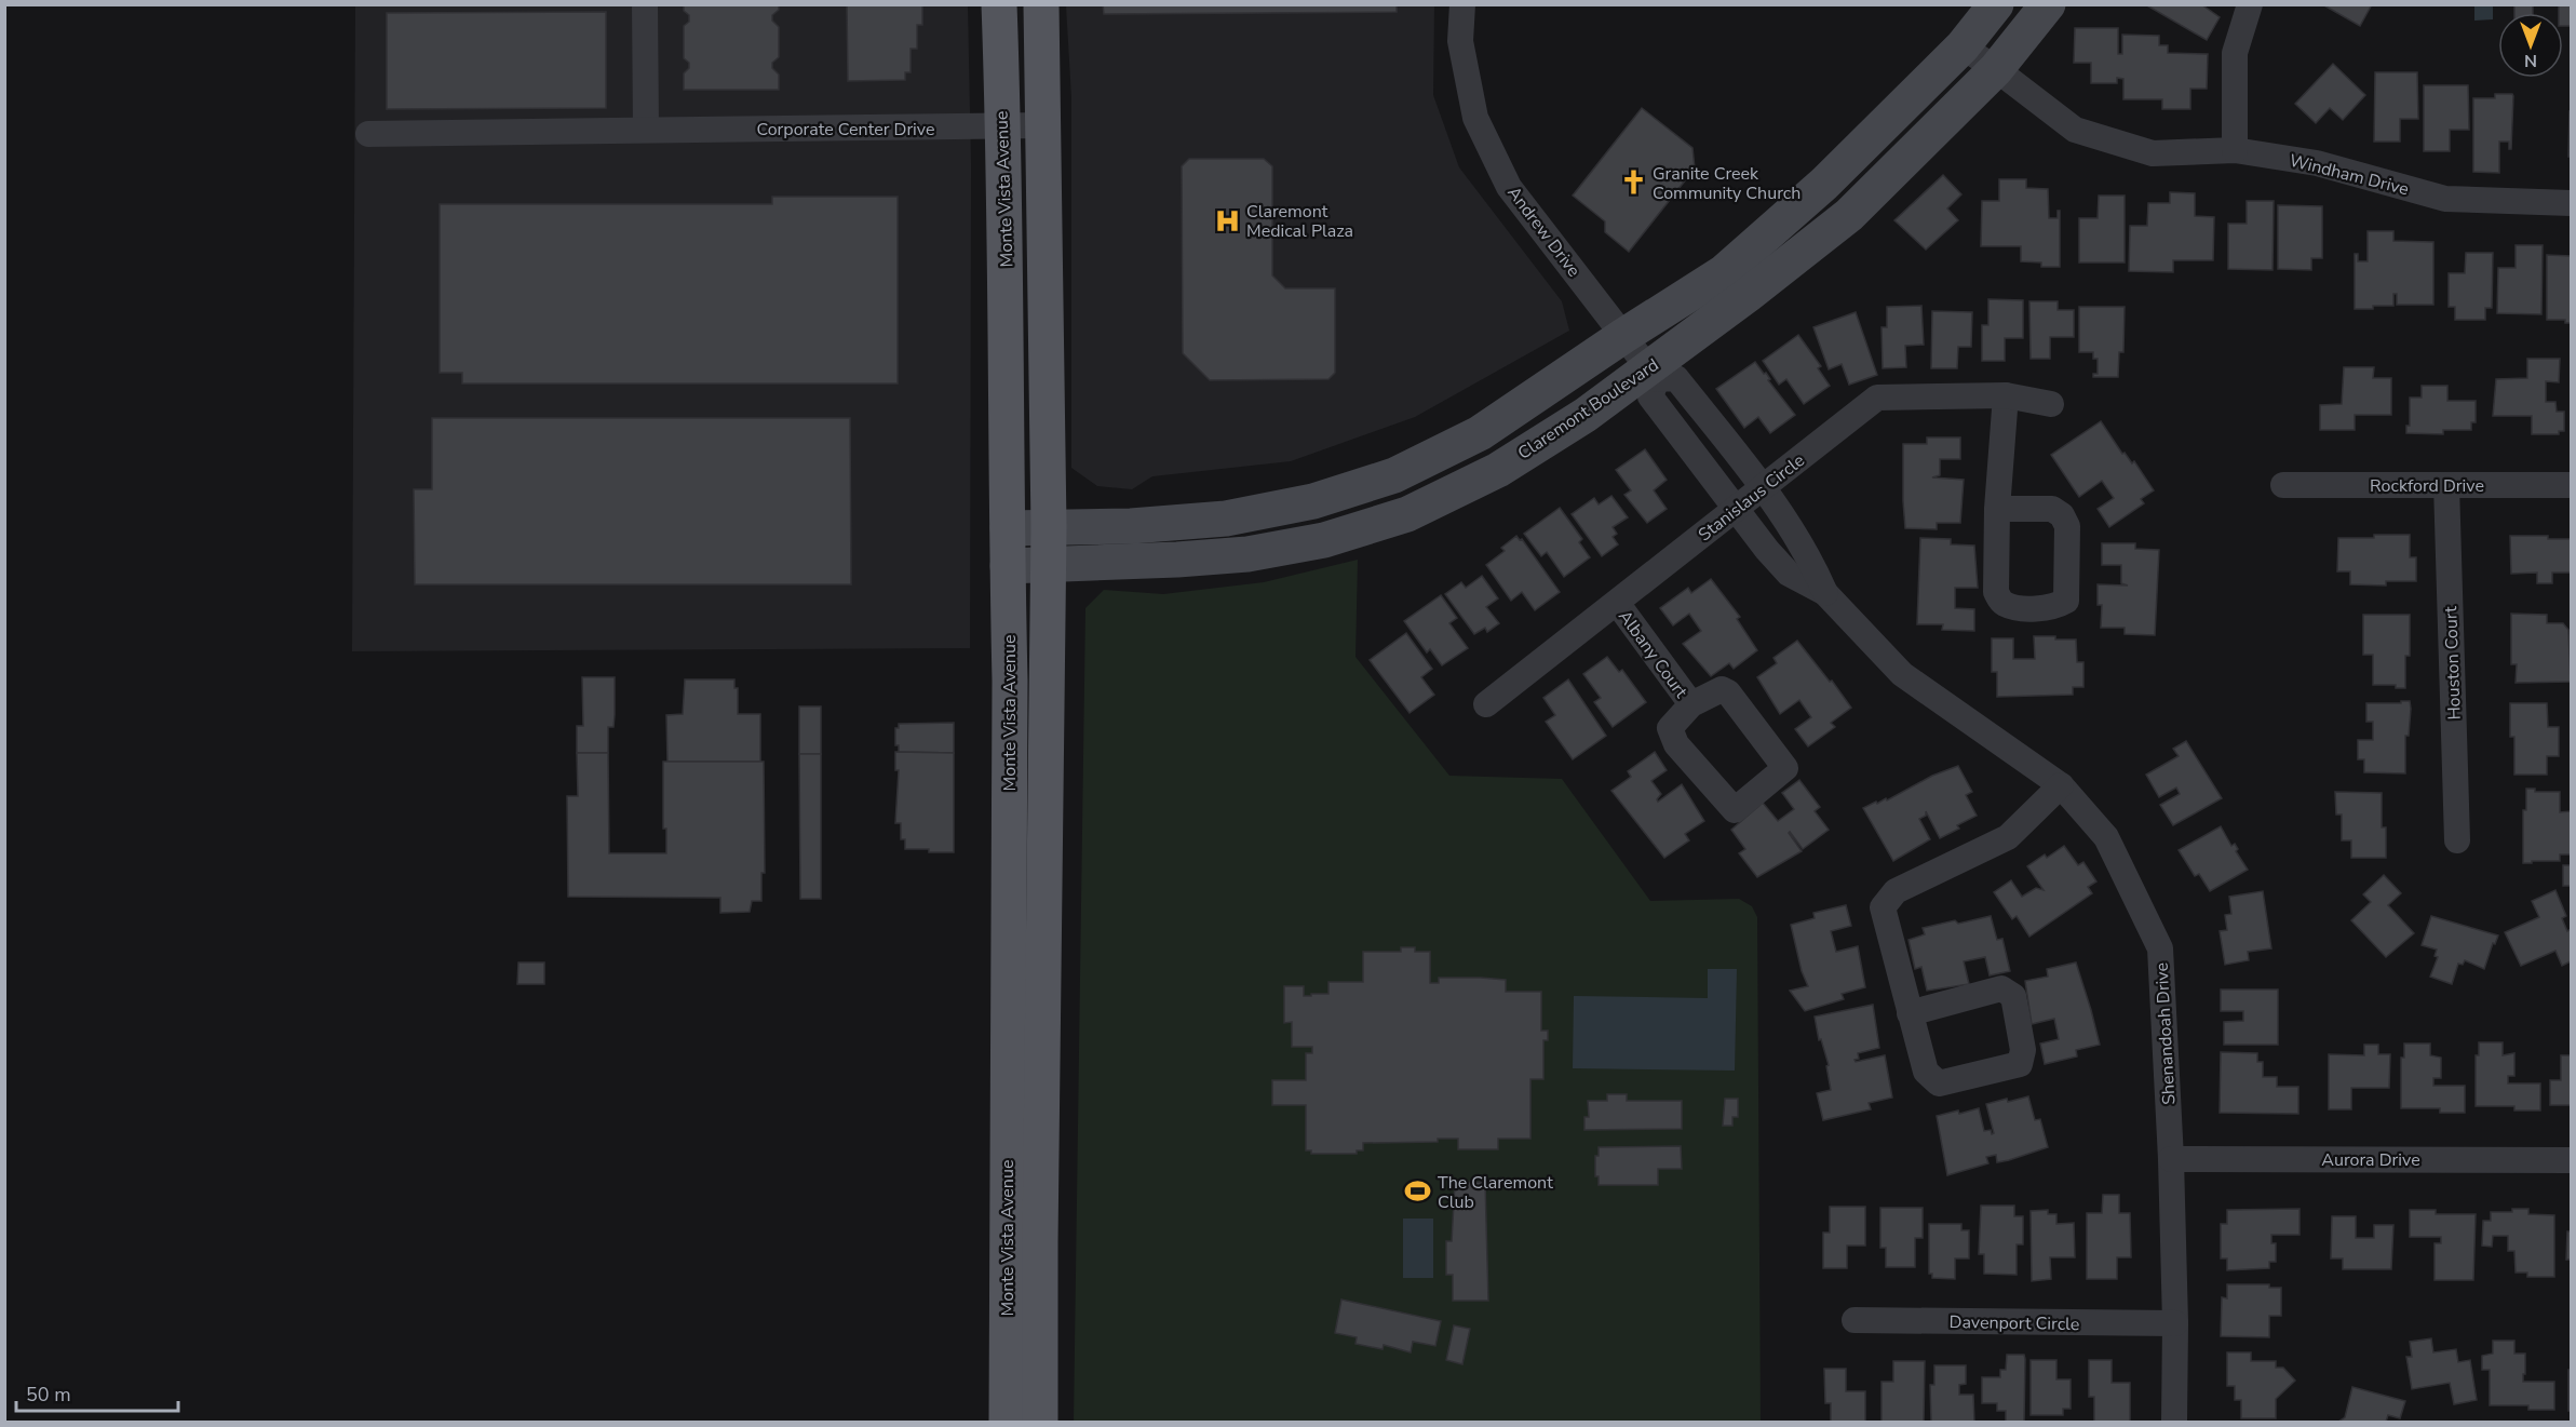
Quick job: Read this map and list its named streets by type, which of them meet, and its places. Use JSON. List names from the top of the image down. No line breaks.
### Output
{"streets":{"main road":["Monte Vista Avenue","Claremont Boulevard"],"street":["Corporate Center Drive","Windham Drive","Andrew Drive","Rockford Drive","Stanislaus Circle","Albany Court","Houston Court","Shenandoah Drive","Aurora Drive","Davenport Circle"]},"crossings":[["Corporate Center Drive","Monte Vista Avenue"],["Windham Drive","Claremont Boulevard"],["Monte Vista Avenue","Claremont Boulevard"],["Andrew Drive","Claremont Boulevard"],["Andrew Drive","Shenandoah Drive"],["Claremont Boulevard","Shenandoah Drive"],["Rockford Drive","Houston Court"],["Stanislaus Circle","Albany Court"],["Stanislaus Circle","Shenandoah Drive"],["Shenandoah Drive","Aurora Drive"],["Shenandoah Drive","Davenport Circle"]],"places":{"church":["Granite Creek Community Church"],"hospital":["Claremont Medical Plaza"],"sports":["The Claremont Club"]},"scale_bar":"50 m","north":"bottom"}
